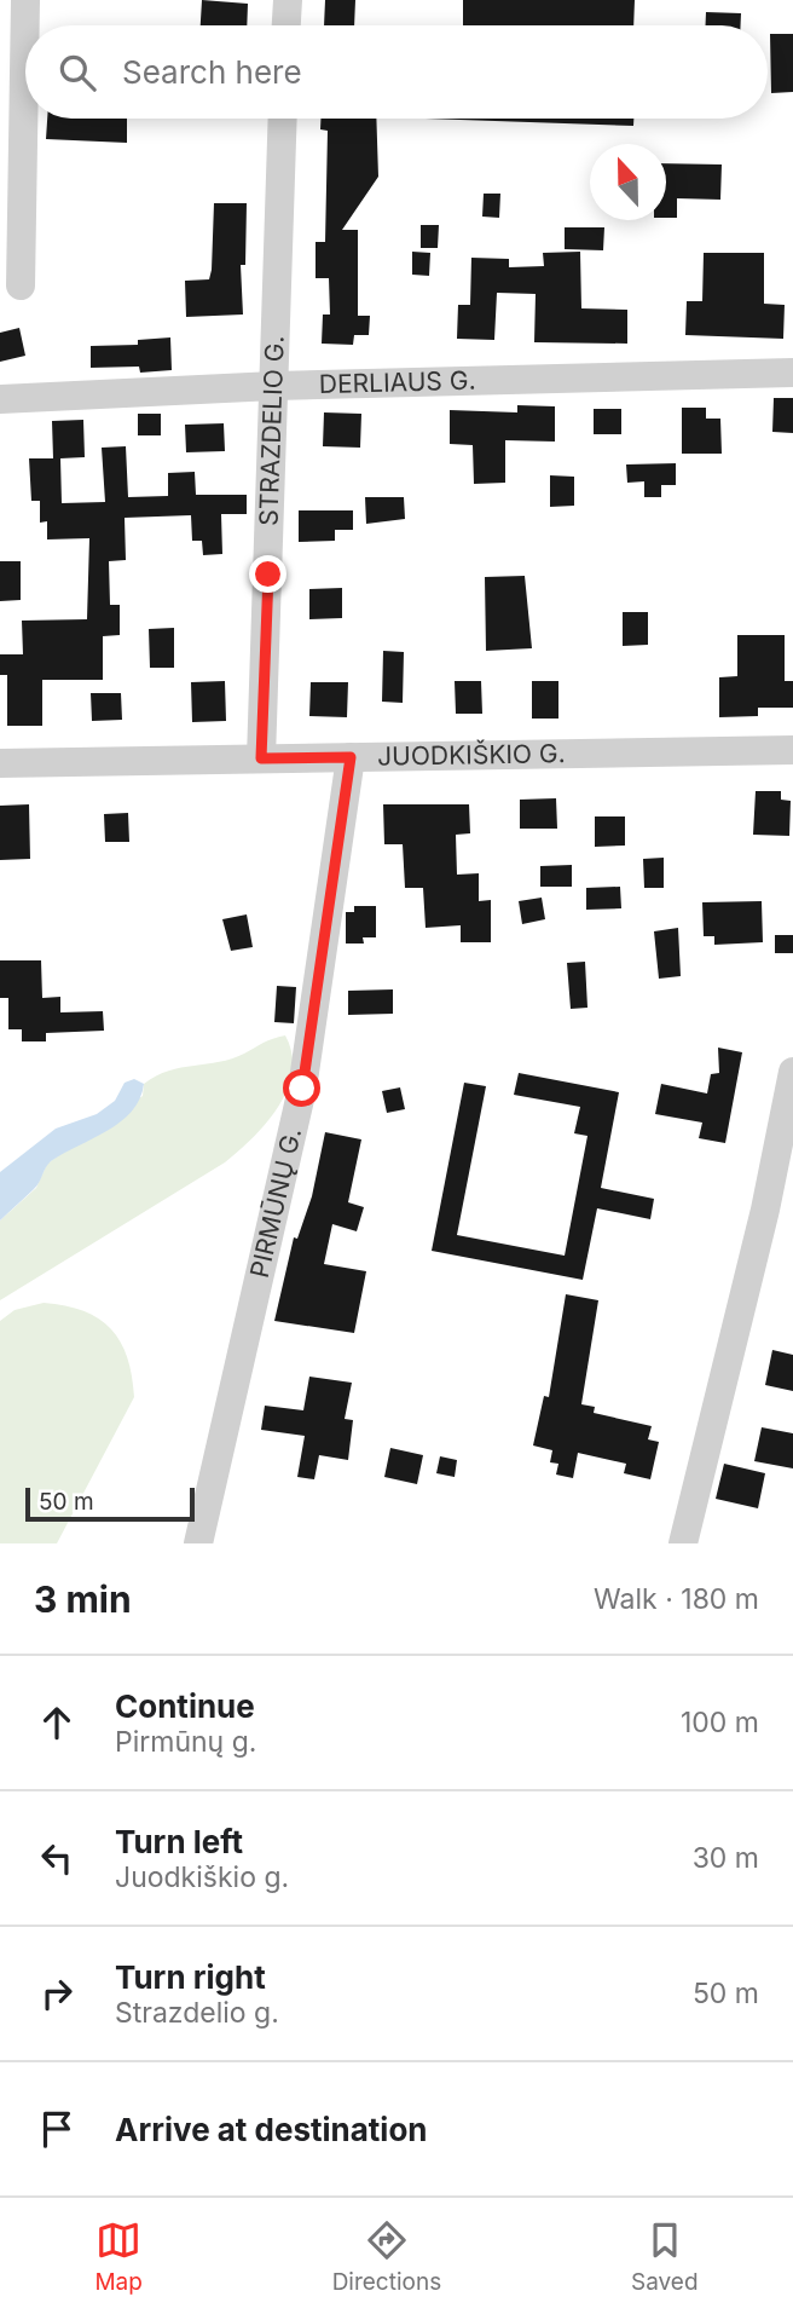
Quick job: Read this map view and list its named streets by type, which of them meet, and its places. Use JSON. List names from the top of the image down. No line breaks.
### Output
{"streets":{"street":["DERLIAUS G.","STRAZDELIO G.","JUODKIŠKIO G.","PIRMŪNŲ G."]},"crossings":[["DERLIAUS G.","STRAZDELIO G."],["STRAZDELIO G.","JUODKIŠKIO G."],["JUODKIŠKIO G.","PIRMŪNŲ G."]],"scale_bar":"50 m","north":"top","page":{"search":"Search here","scale":"50 m","heading":["3 min","Walk · 180 m"],"list":[["Continue","Pirmūnų g.","100 m"],["Turn left","Juodkiškio g.","30 m"],["Turn right","Strazdelio g.","50 m"],"Arrive at destination"],"nav":["Map","Directions","Saved"]}}
